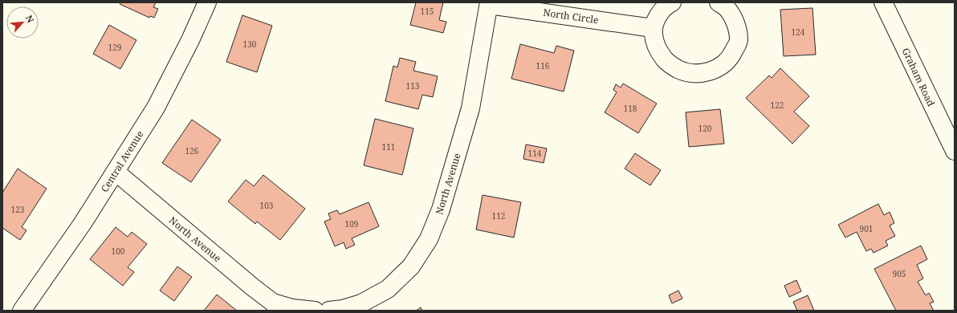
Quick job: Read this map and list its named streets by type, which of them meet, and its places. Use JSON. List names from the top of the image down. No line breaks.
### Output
{"streets":{"street":["North Circle","Graham Road","Central Avenue","North Avenue"]},"crossings":[["North Circle","North Avenue"],["Central Avenue","North Avenue"]],"house_numbers":["115","124","130","129","116","113","122","118","120","111","126","114","103","123","112","109","901","100","905"],"north":"top right"}
